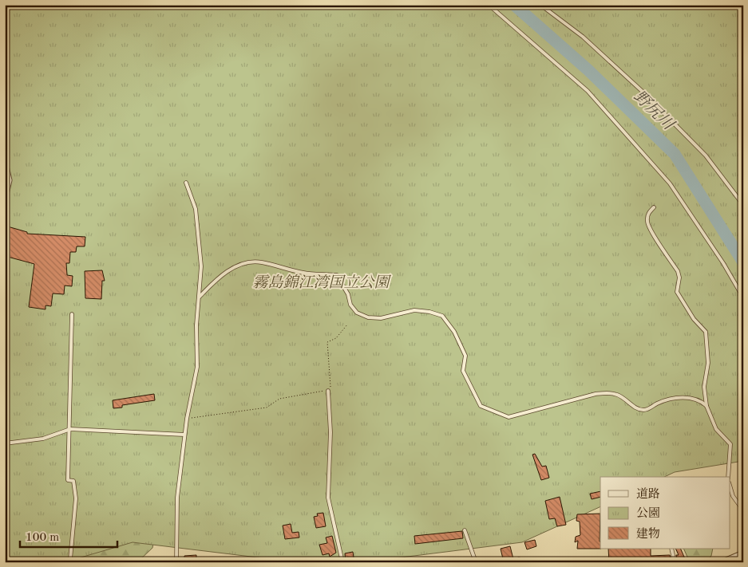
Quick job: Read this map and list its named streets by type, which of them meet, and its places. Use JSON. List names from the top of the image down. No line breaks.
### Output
{"water":["野尻川"],"parks":["霧島錦江湾国立公園"],"legend":["道路","公園","建物"],"scale_bar":"100 m"}
